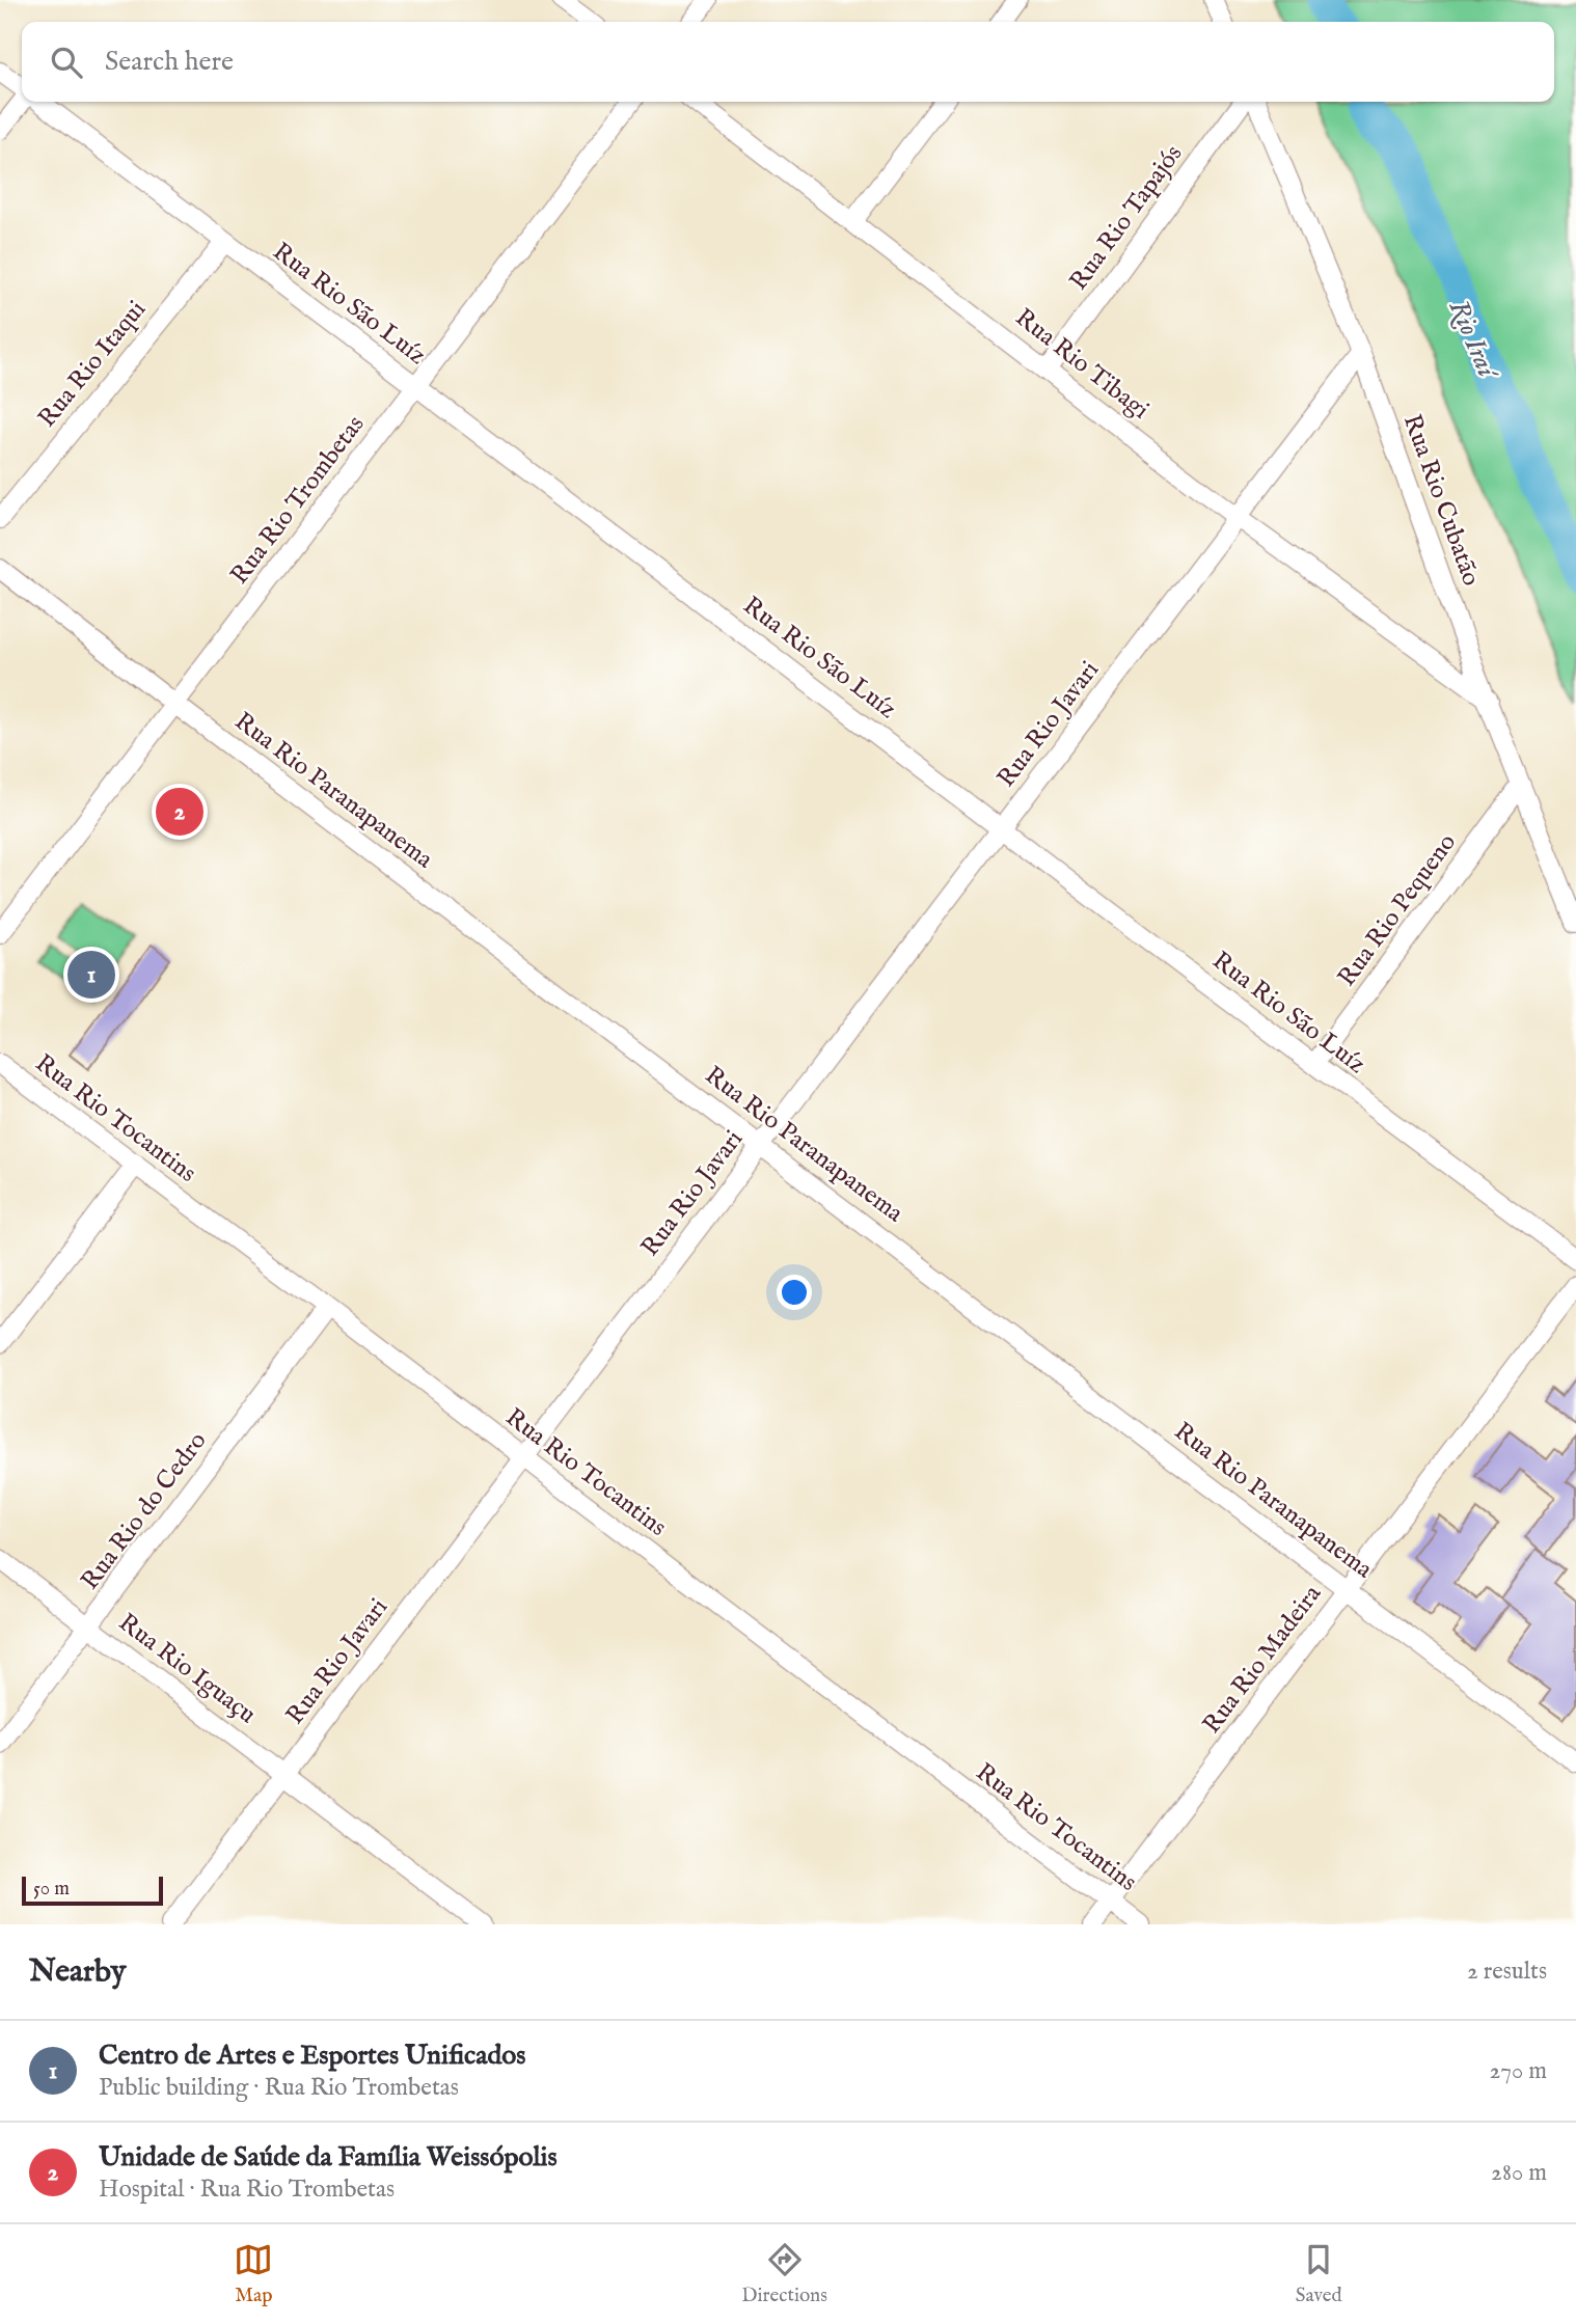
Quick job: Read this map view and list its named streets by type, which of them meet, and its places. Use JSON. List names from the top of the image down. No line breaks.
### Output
{"streets":{"street":["Rua Rio Tapajós","Rua Rio São Luíz","Rua Rio Itaqui","Rua Rio Tibagi","Rua Rio Trombetas","Rua Rio Cubatão","Rua Rio Javari","Rua Rio Paranapanema","Rua Rio Pequeno","Rua Rio Tocantins","Rua Rio do Cedro","Rua Rio Madeira","Rua Rio Iguaçu"]},"crossings":[["Rua Rio Tapajós","Rua Rio Tibagi"],["Rua Rio São Luíz","Rua Rio Itaqui"],["Rua Rio São Luíz","Rua Rio Trombetas"],["Rua Rio São Luíz","Rua Rio Javari"],["Rua Rio São Luíz","Rua Rio Pequeno"],["Rua Rio Tibagi","Rua Rio Cubatão"],["Rua Rio Tibagi","Rua Rio Javari"],["Rua Rio Trombetas","Rua Rio Paranapanema"],["Rua Rio Cubatão","Rua Rio Javari"],["Rua Rio Cubatão","Rua Rio Pequeno"],["Rua Rio Javari","Rua Rio Paranapanema"],["Rua Rio Javari","Rua Rio Tocantins"],["Rua Rio Javari","Rua Rio Iguaçu"],["Rua Rio Paranapanema","Rua Rio Madeira"],["Rua Rio Tocantins","Rua Rio do Cedro"],["Rua Rio Tocantins","Rua Rio Madeira"],["Rua Rio do Cedro","Rua Rio Iguaçu"]],"water":["Rio Iraí"],"scale_bar":"50 m","page":{"search":"Search here","pins":["2","1"],"scale":"50 m","heading":["Nearby","2 results"],"list":[{"mark":"1","name":"Centro de Artes e Esportes Unificados","note":"Public building · Rua Rio Trombetas","value":"270 m"},{"mark":"2","name":"Unidade de Saúde da Família Weissópolis","note":"Hospital · Rua Rio Trombetas","value":"280 m"}],"nav":["Map","Directions","Saved"]}}
